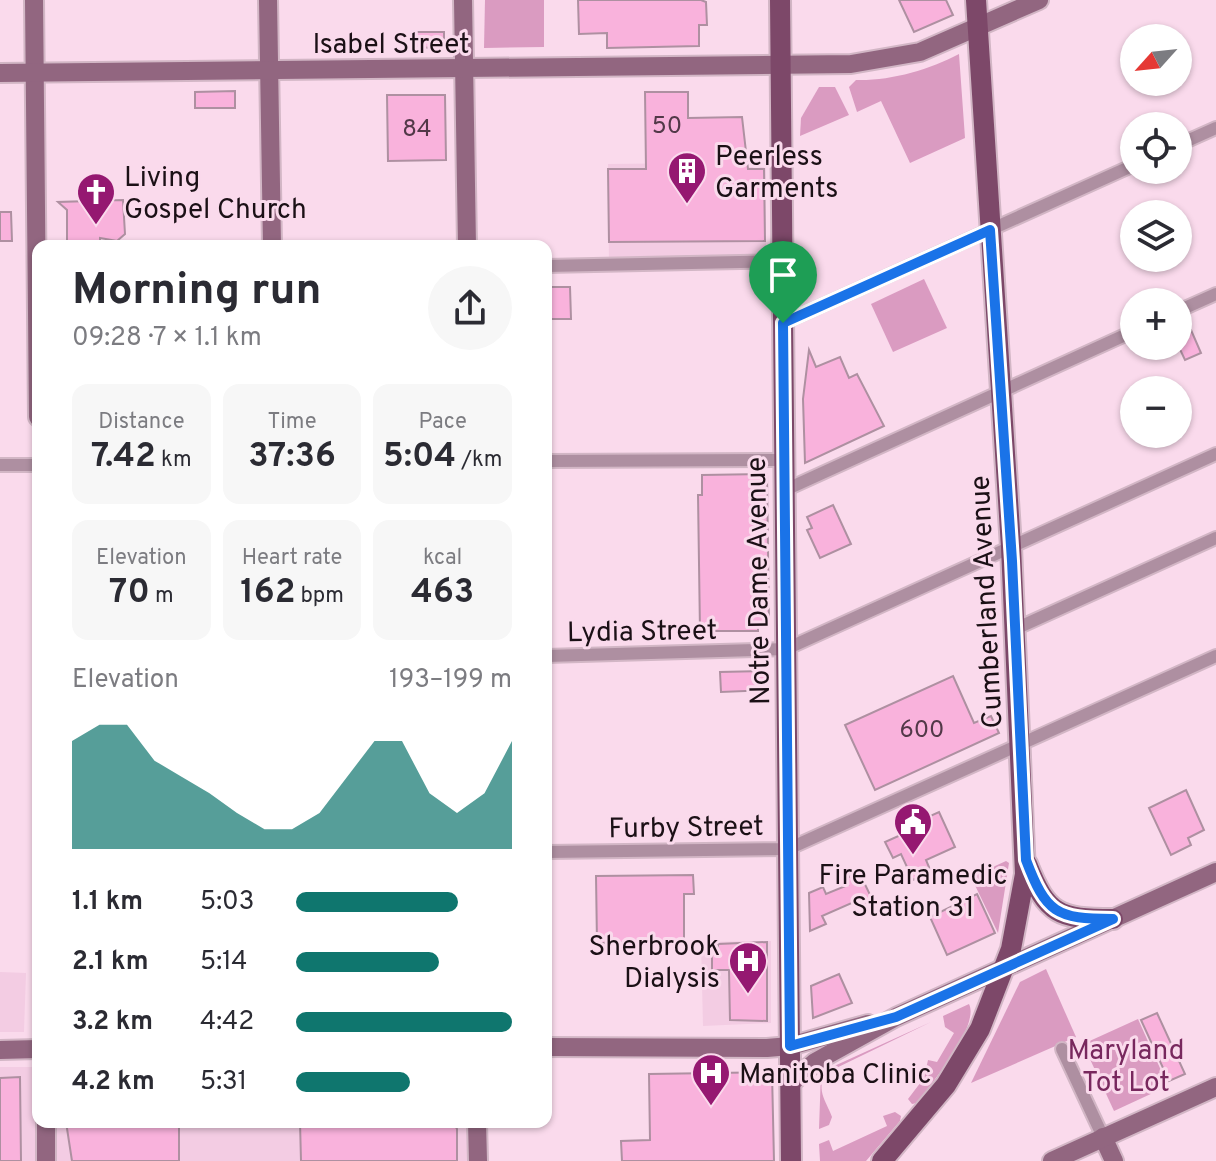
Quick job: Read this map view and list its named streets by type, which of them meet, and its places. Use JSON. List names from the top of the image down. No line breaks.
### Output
{"streets":{"main road":["Isabel Street","Notre Dame Avenue","Cumberland Avenue"],"street":["Lydia Street","Furby Street"]},"crossings":[["Isabel Street","Notre Dame Avenue"],["Isabel Street","Cumberland Avenue"],["Notre Dame Avenue","Lydia Street"],["Notre Dame Avenue","Furby Street"],["Cumberland Avenue","Furby Street"]],"parks":["Maryland Tot Lot"],"places":{"building":["Peerless Garments"],"church":["Living Gospel Church"],"public building":["Fire Paramedic Station 31"],"hospital":["Sherbrook Dialysis","Manitoba Clinic"]},"house_numbers":["50","84","600"],"north":"bottom left","page":{"map_buttons":["+","−"],"heading":["Morning run","09:28 · 7 × 1.1 km"],"stats":[["Distance","7.42 km"],["Time","37:36"],["Pace","5:04 /km"],["Elevation","70 m"],["Heart rate","162 bpm"],["kcal","463"]],"chart":["Elevation","193–199 m"],"list":[{"name":"1.1 km","note":"5:03"},{"name":"2.1 km","note":"5:14"},{"name":"3.2 km","note":"4:42"},{"name":"4.2 km","note":"5:31"}]}}
